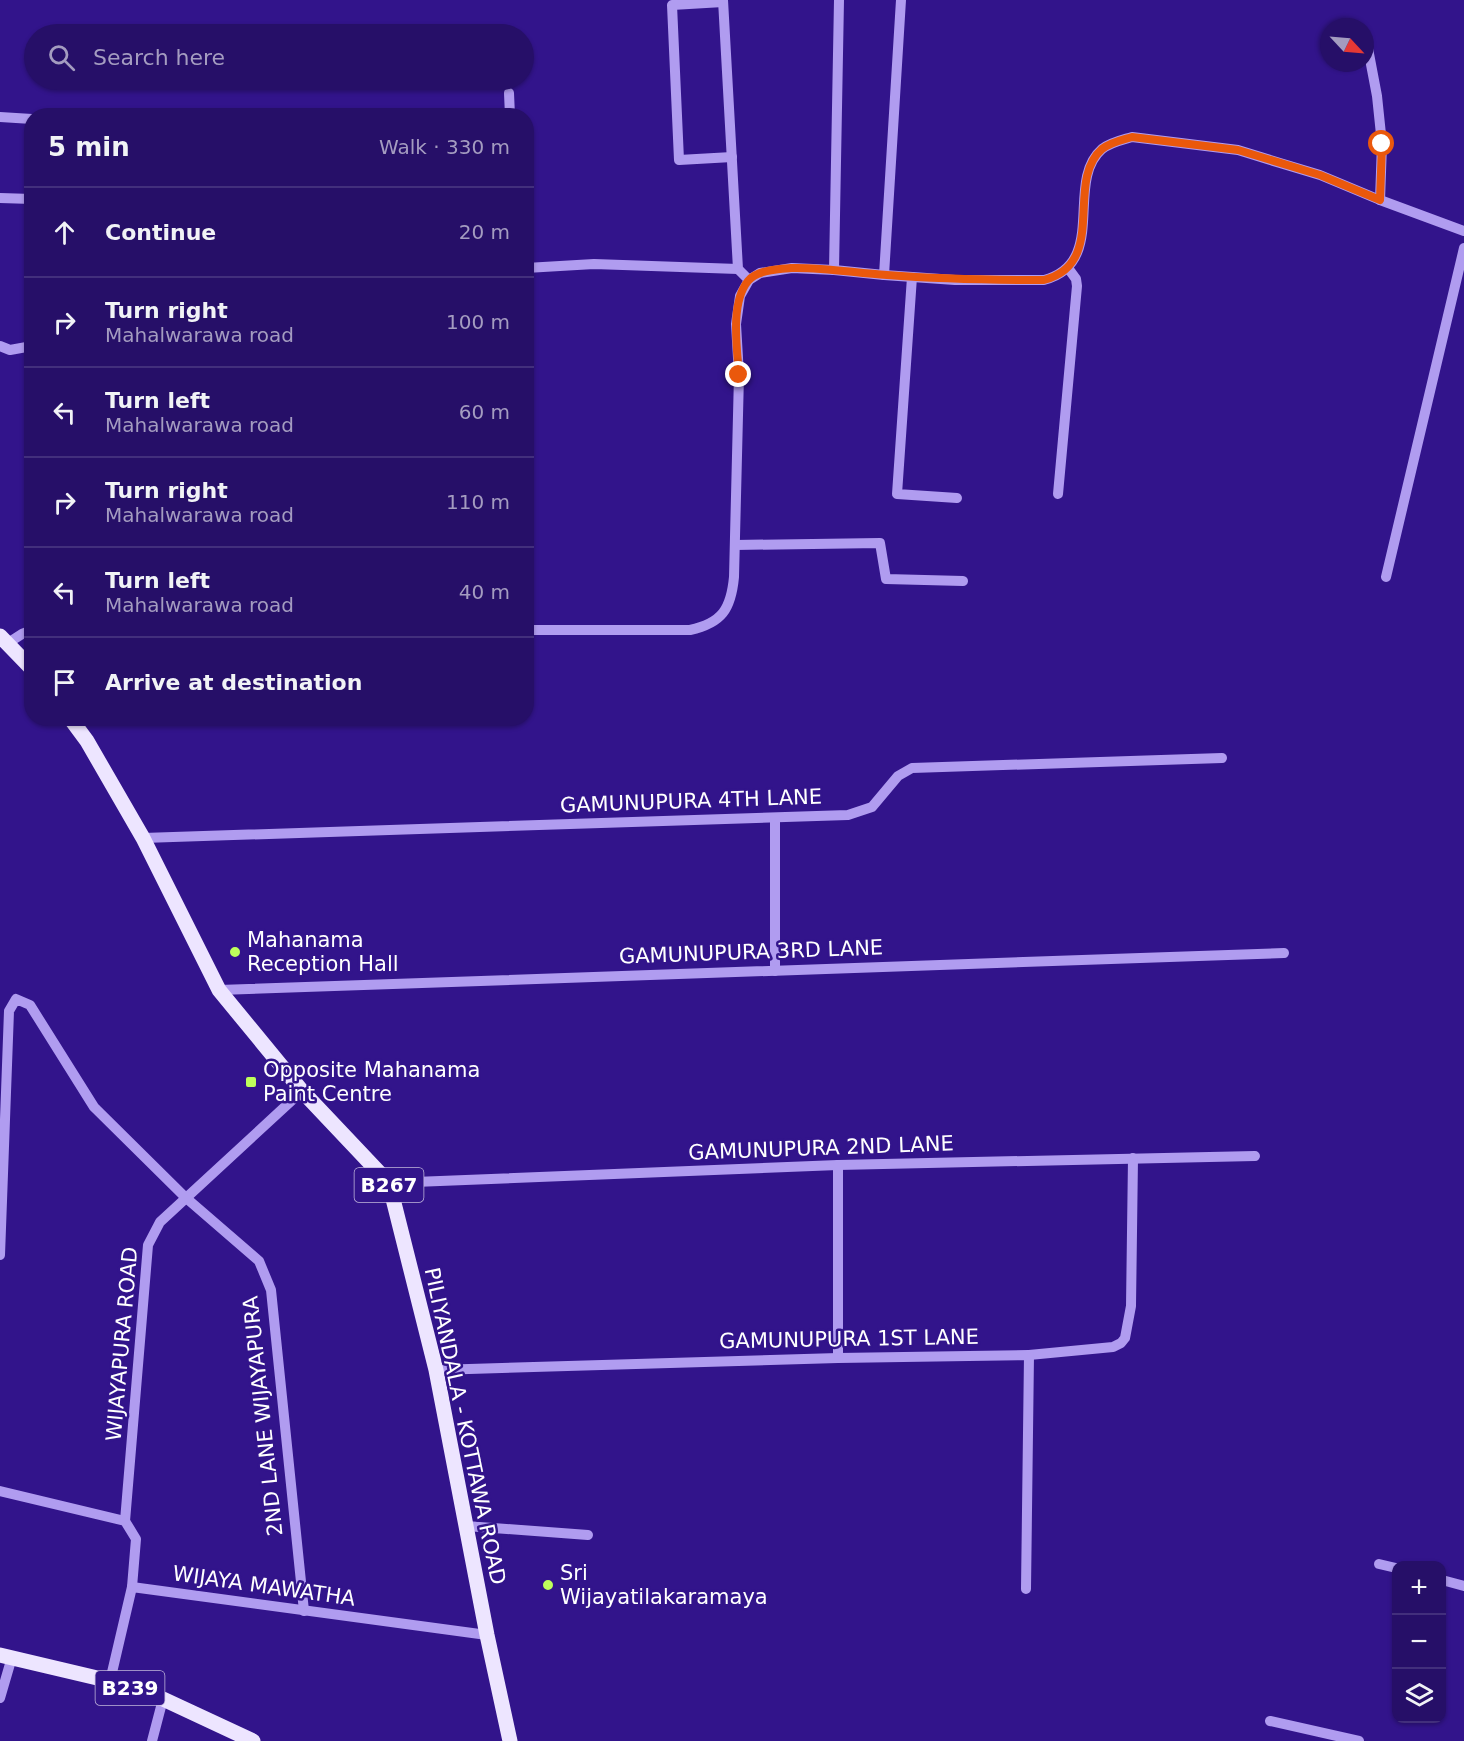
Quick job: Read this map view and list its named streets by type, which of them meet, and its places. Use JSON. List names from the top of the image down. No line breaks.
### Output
{"streets":{"main road":["B267","PILIYANDALA - KOTTAWA ROAD","B239"],"street":["GAMUNUPURA 4TH LANE","GAMUNUPURA 3RD LANE","GAMUNUPURA 2ND LANE","GAMUNUPURA 1ST LANE","WIJAYAPURA ROAD","2ND LANE WIJAYAPURA","WIJAYA MAWATHA"]},"crossings":[["GAMUNUPURA 4TH LANE","PILIYANDALA - KOTTAWA ROAD"],["GAMUNUPURA 3RD LANE","PILIYANDALA - KOTTAWA ROAD"],["GAMUNUPURA 2ND LANE","GAMUNUPURA 1ST LANE"],["GAMUNUPURA 2ND LANE","PILIYANDALA - KOTTAWA ROAD"],["GAMUNUPURA 1ST LANE","PILIYANDALA - KOTTAWA ROAD"],["WIJAYAPURA ROAD","2ND LANE WIJAYAPURA"],["WIJAYAPURA ROAD","PILIYANDALA - KOTTAWA ROAD"],["2ND LANE WIJAYAPURA","WIJAYA MAWATHA"],["PILIYANDALA - KOTTAWA ROAD","WIJAYA MAWATHA"]],"places":{"other":["Mahanama Reception Hall","Sri Wijayatilakaramaya"],"transit":["Opposite Mahanama Paint Centre"]},"north":"bottom right","page":{"search":"Search here","heading":["5 min","Walk · 330 m"],"list":[["Continue","20 m"],["Turn right","Mahalwarawa road","100 m"],["Turn left","Mahalwarawa road","60 m"],["Turn right","Mahalwarawa road","110 m"],["Turn left","Mahalwarawa road","40 m"],"Arrive at destination"],"map_buttons":["+","−"]}}
